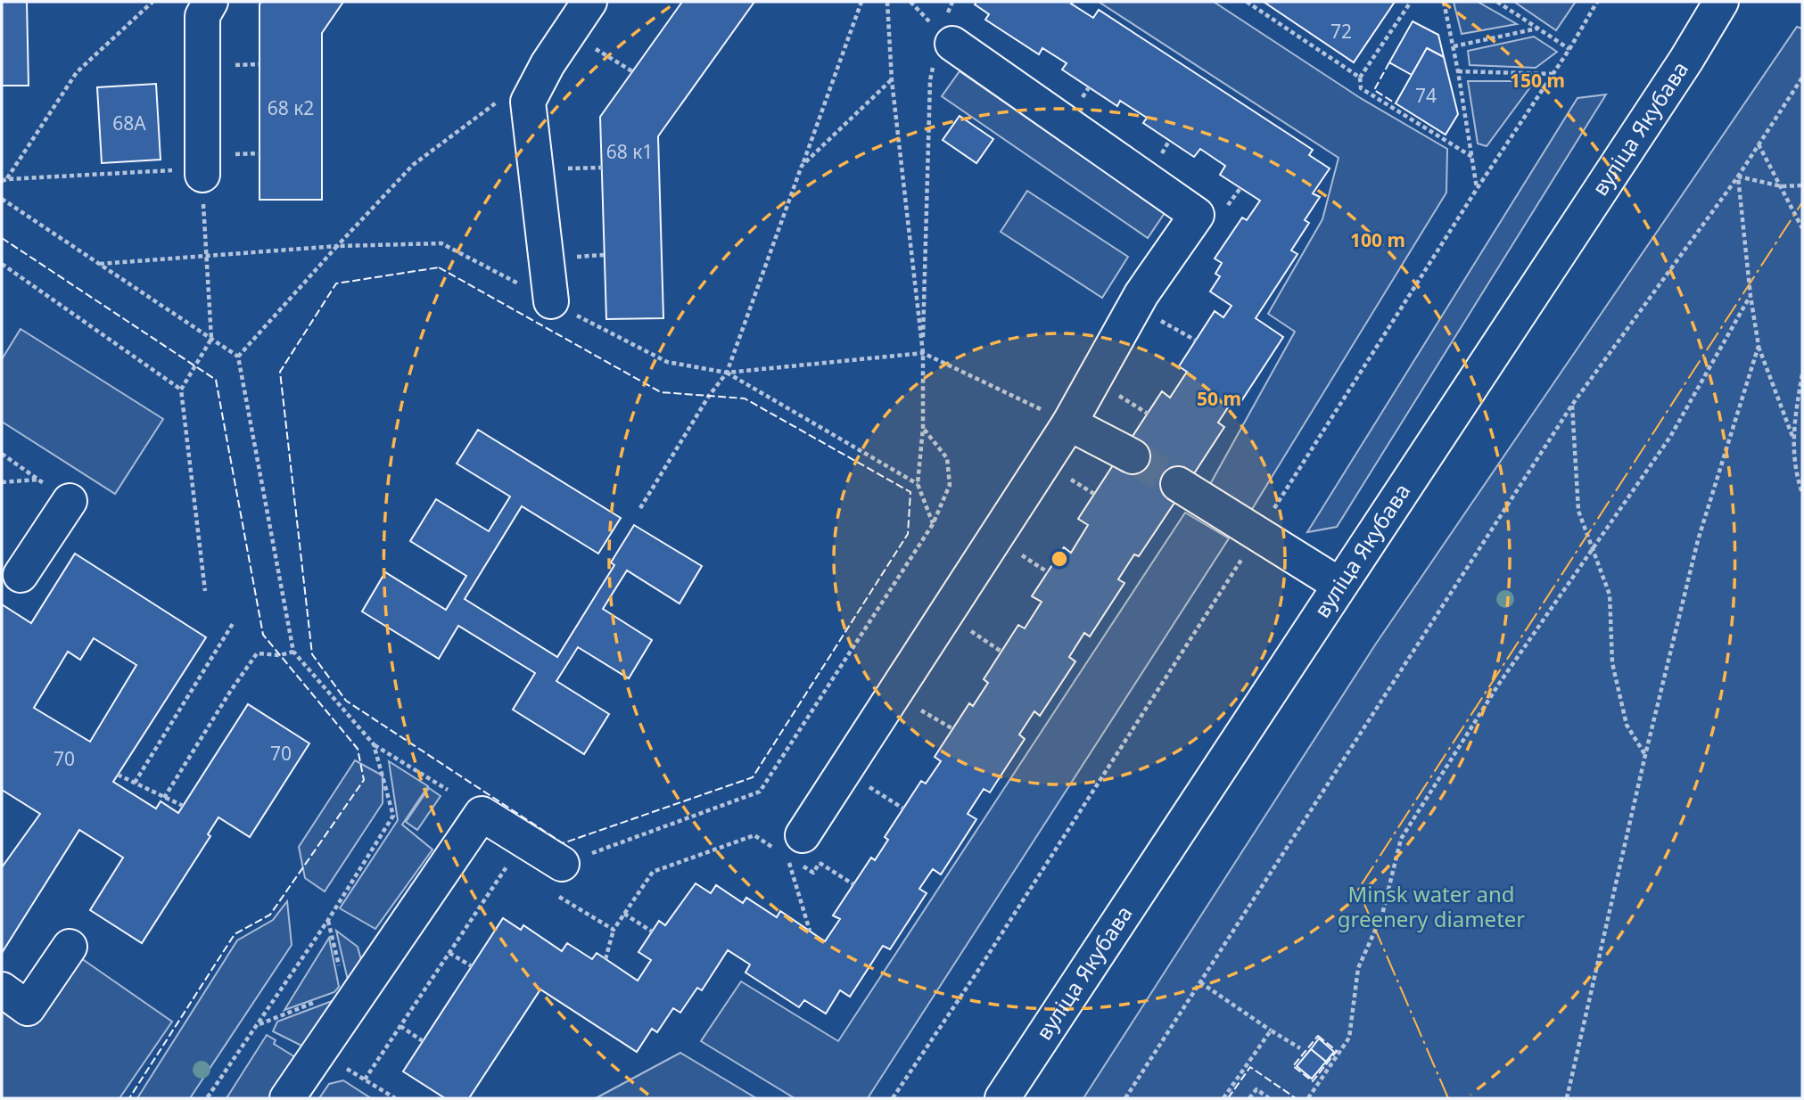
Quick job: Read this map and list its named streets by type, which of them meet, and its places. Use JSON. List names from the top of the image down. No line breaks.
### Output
{"streets":{"street":["вуліца Якубава"]},"parks":["Minsk water and greenery diameter"],"house_numbers":["72","74","68 к2","68А","68 к1","70","70"],"rings":["150 m","100 m","50 m"]}
